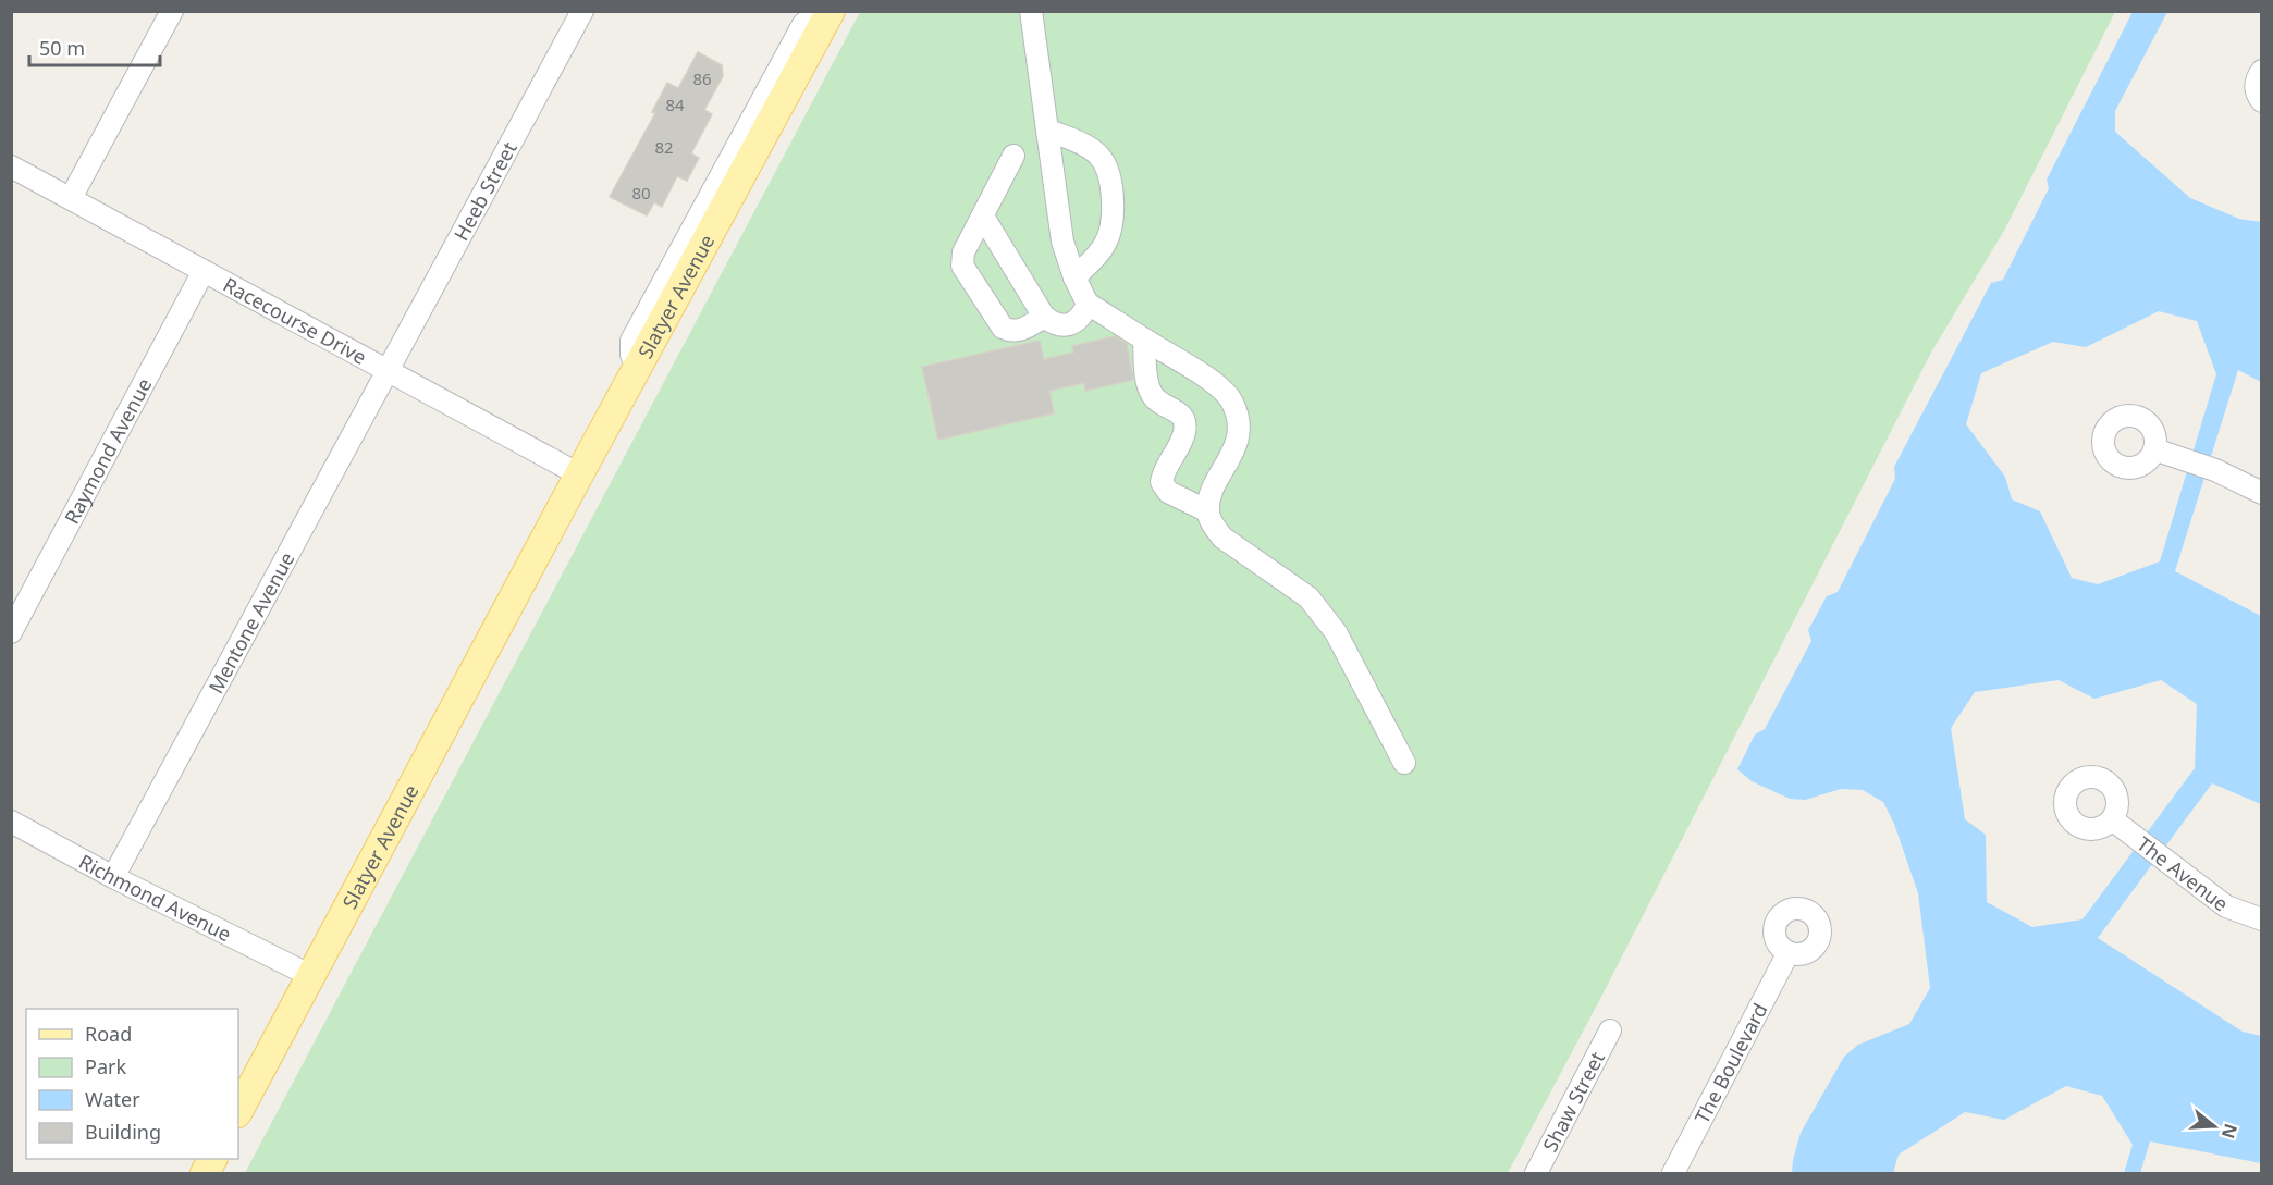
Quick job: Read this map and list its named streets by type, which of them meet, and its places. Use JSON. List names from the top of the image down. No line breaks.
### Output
{"streets":{"main road":["Slatyer Avenue"],"street":["Heeb Street","Racecourse Drive","Raymond Avenue","Mentone Avenue","The Avenue","Richmond Avenue","The Boulevard","Shaw Street"]},"crossings":[["Heeb Street","Racecourse Drive"],["Heeb Street","Mentone Avenue"],["Slatyer Avenue","Racecourse Drive"],["Slatyer Avenue","Richmond Avenue"],["Racecourse Drive","Raymond Avenue"],["Racecourse Drive","Mentone Avenue"],["Mentone Avenue","Richmond Avenue"]],"house_numbers":["86","84","82","80"],"legend":["Road","Park","Water","Building"],"scale_bar":"50 m","north":"right"}
